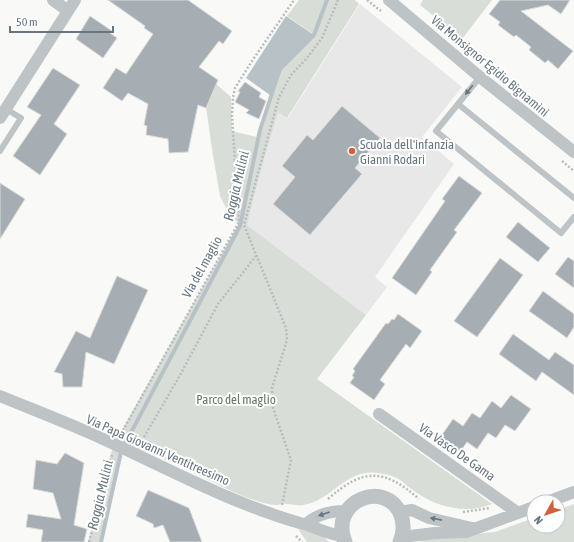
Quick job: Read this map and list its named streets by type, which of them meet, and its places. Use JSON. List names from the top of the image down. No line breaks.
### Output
{"streets":{"street":["Via Monsignor Egidio Bignamini","Via Papa Giovanni Ventitreesimo","Via Vasco De Gama"],"path":["Via del maglio"]},"crossings":[["Via del maglio","Via Papa Giovanni Ventitreesimo"]],"water":["Roggia Mulini"],"parks":["Parco del maglio"],"places":["Scuola dell'infanzia Gianni Rodari"],"scale_bar":"50 m","north":"bottom left"}
